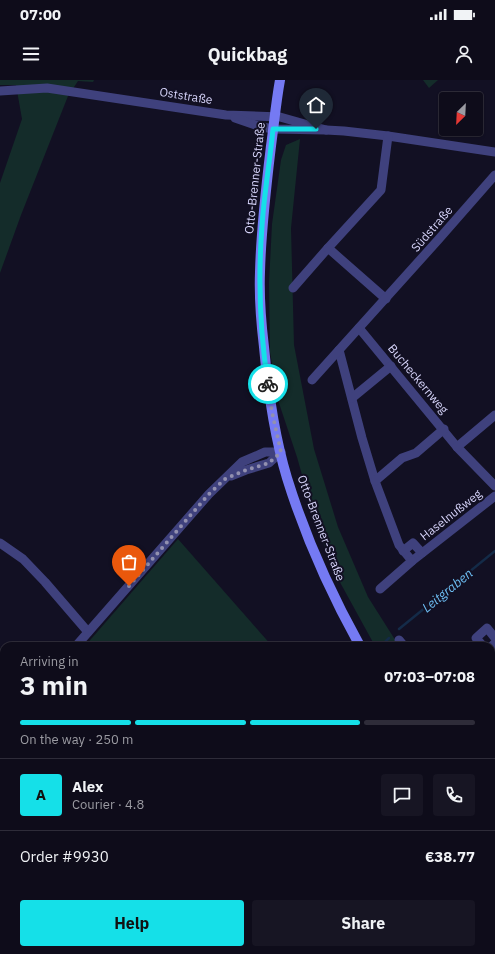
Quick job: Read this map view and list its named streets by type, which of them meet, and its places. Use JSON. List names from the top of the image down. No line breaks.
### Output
{"streets":{"main road":["Otto-Brenner-Straße"],"street":["Oststraße","Südstraße","Bucheckernweg","Haselnußweg"]},"crossings":[["Oststraße","Otto-Brenner-Straße"],["Südstraße","Bucheckernweg"]],"water":["Leitgraben"],"north":"bottom left","page":{"status":"07:00","header":"Quickbag","heading":["3 min","Arriving in","07:03–07:08"],"panel":["Alex","Courier · 4.8","Order #9930","€38.77"],"bar":"On the way · 250 m","round":"A","buttons":["Help","Share"]}}
